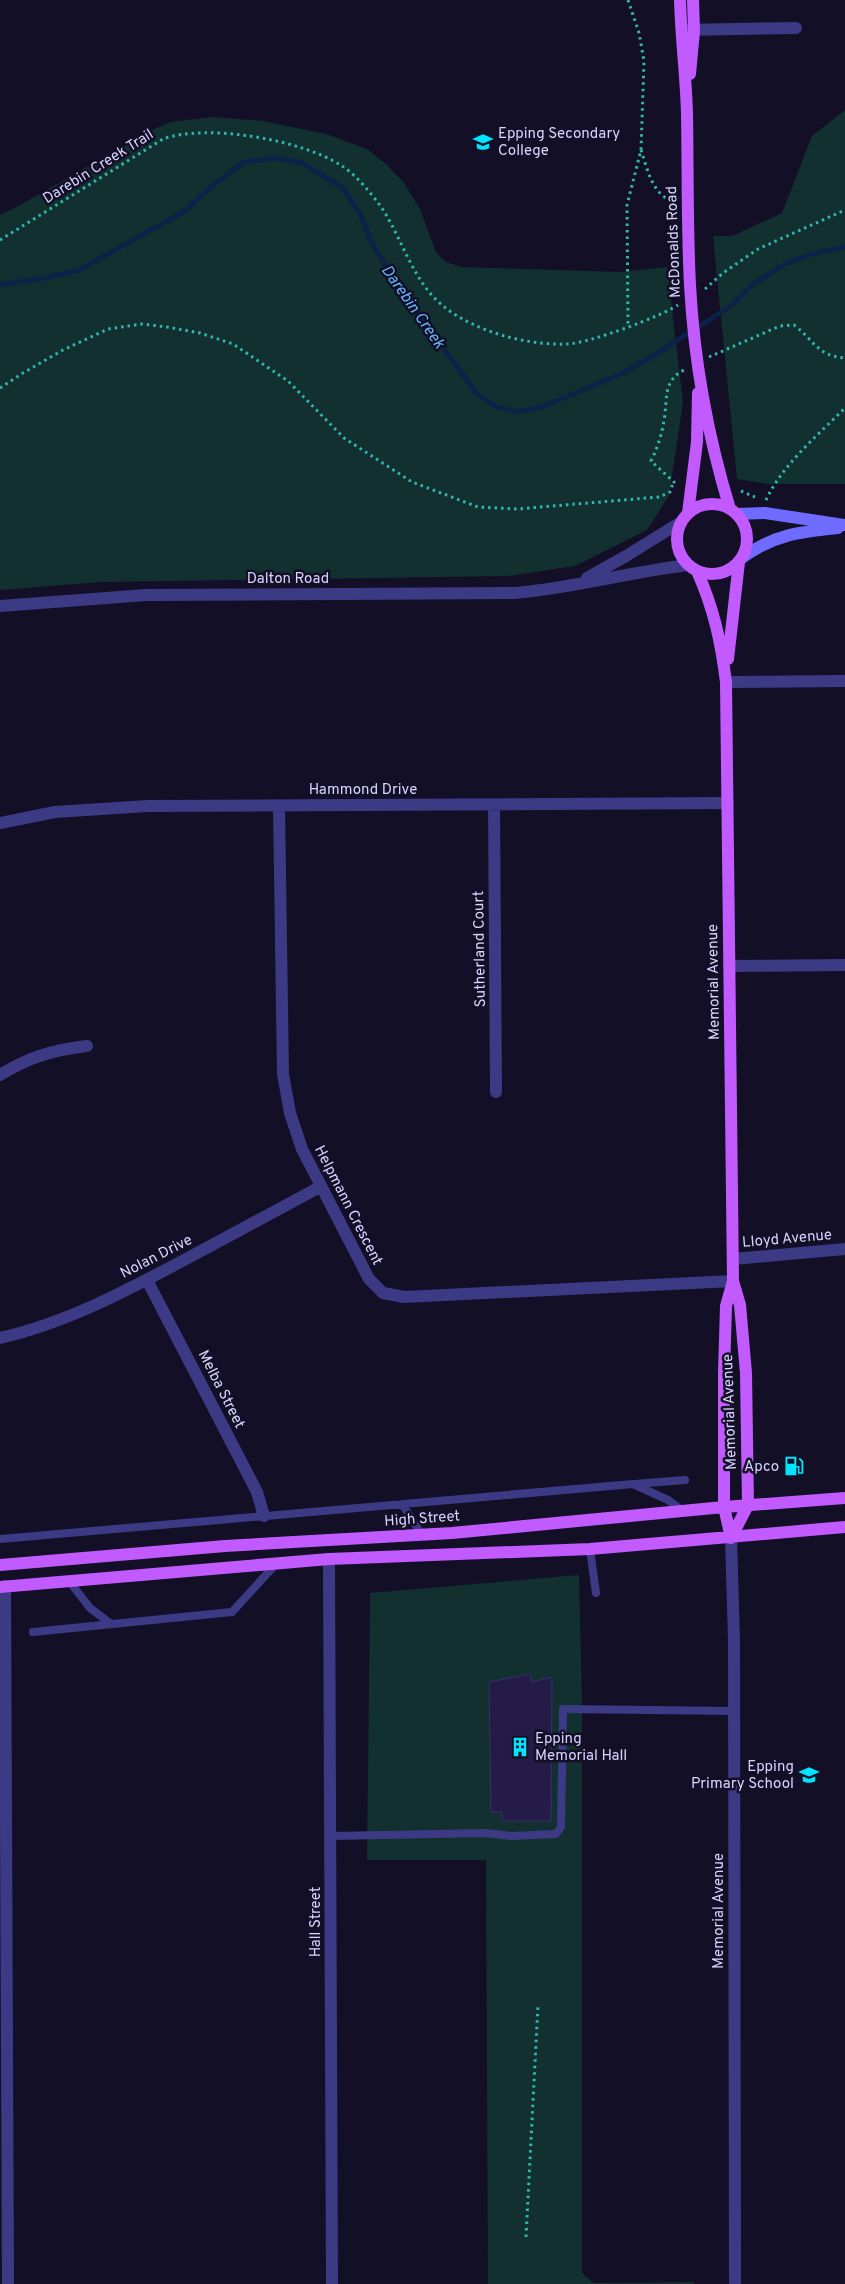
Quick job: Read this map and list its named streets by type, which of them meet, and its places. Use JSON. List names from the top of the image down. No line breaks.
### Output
{"streets":{"main road":["McDonalds Road","Memorial Avenue","High Street"],"street":["Dalton Road","Hammond Drive","Sutherland Court","Helpmann Crescent","Lloyd Avenue","Nolan Drive","Melba Street","Hall Street"],"path":["Darebin Creek Trail"]},"crossings":[["McDonalds Road","Dalton Road"],["McDonalds Road","Memorial Avenue"],["Dalton Road","Memorial Avenue"],["Hammond Drive","Sutherland Court"],["Hammond Drive","Memorial Avenue"],["Hammond Drive","Helpmann Crescent"],["Memorial Avenue","Helpmann Crescent"],["Memorial Avenue","Lloyd Avenue"],["Memorial Avenue","High Street"],["Helpmann Crescent","Nolan Drive"],["Nolan Drive","Melba Street"]],"water":["Darebin Creek"],"places":{"school or university":["Epping Secondary College","Epping Primary School"],"fuel station":["Apco"],"building":["Epping Memorial Hall"]}}
